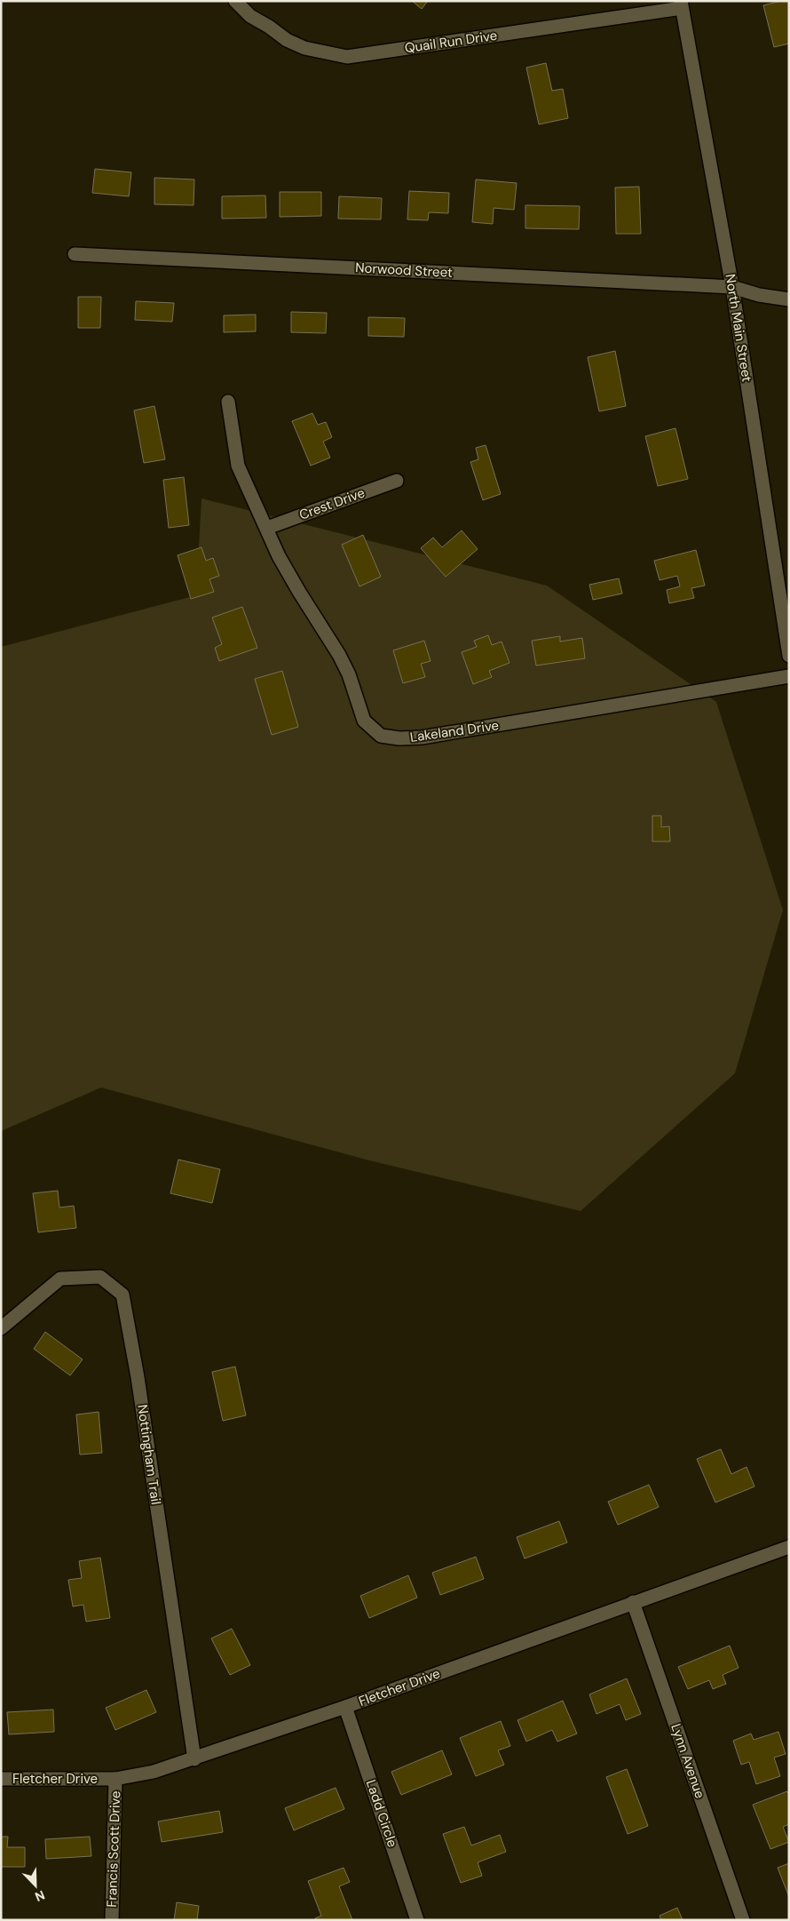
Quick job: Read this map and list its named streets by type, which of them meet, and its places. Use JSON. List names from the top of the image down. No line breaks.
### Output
{"streets":{"street":["Quail Run Drive","Norwood Street","North Main Street","Crest Drive","Lakeland Drive","Nottingham Trail","Fletcher Drive","Lynn Avenue","Ladd Circle","Francis Scott Drive"]},"crossings":[["Quail Run Drive","North Main Street"],["Norwood Street","North Main Street"],["Crest Drive","Lakeland Drive"],["Nottingham Trail","Fletcher Drive"],["Fletcher Drive","Lynn Avenue"],["Fletcher Drive","Ladd Circle"],["Fletcher Drive","Francis Scott Drive"]],"north":"bottom right"}
